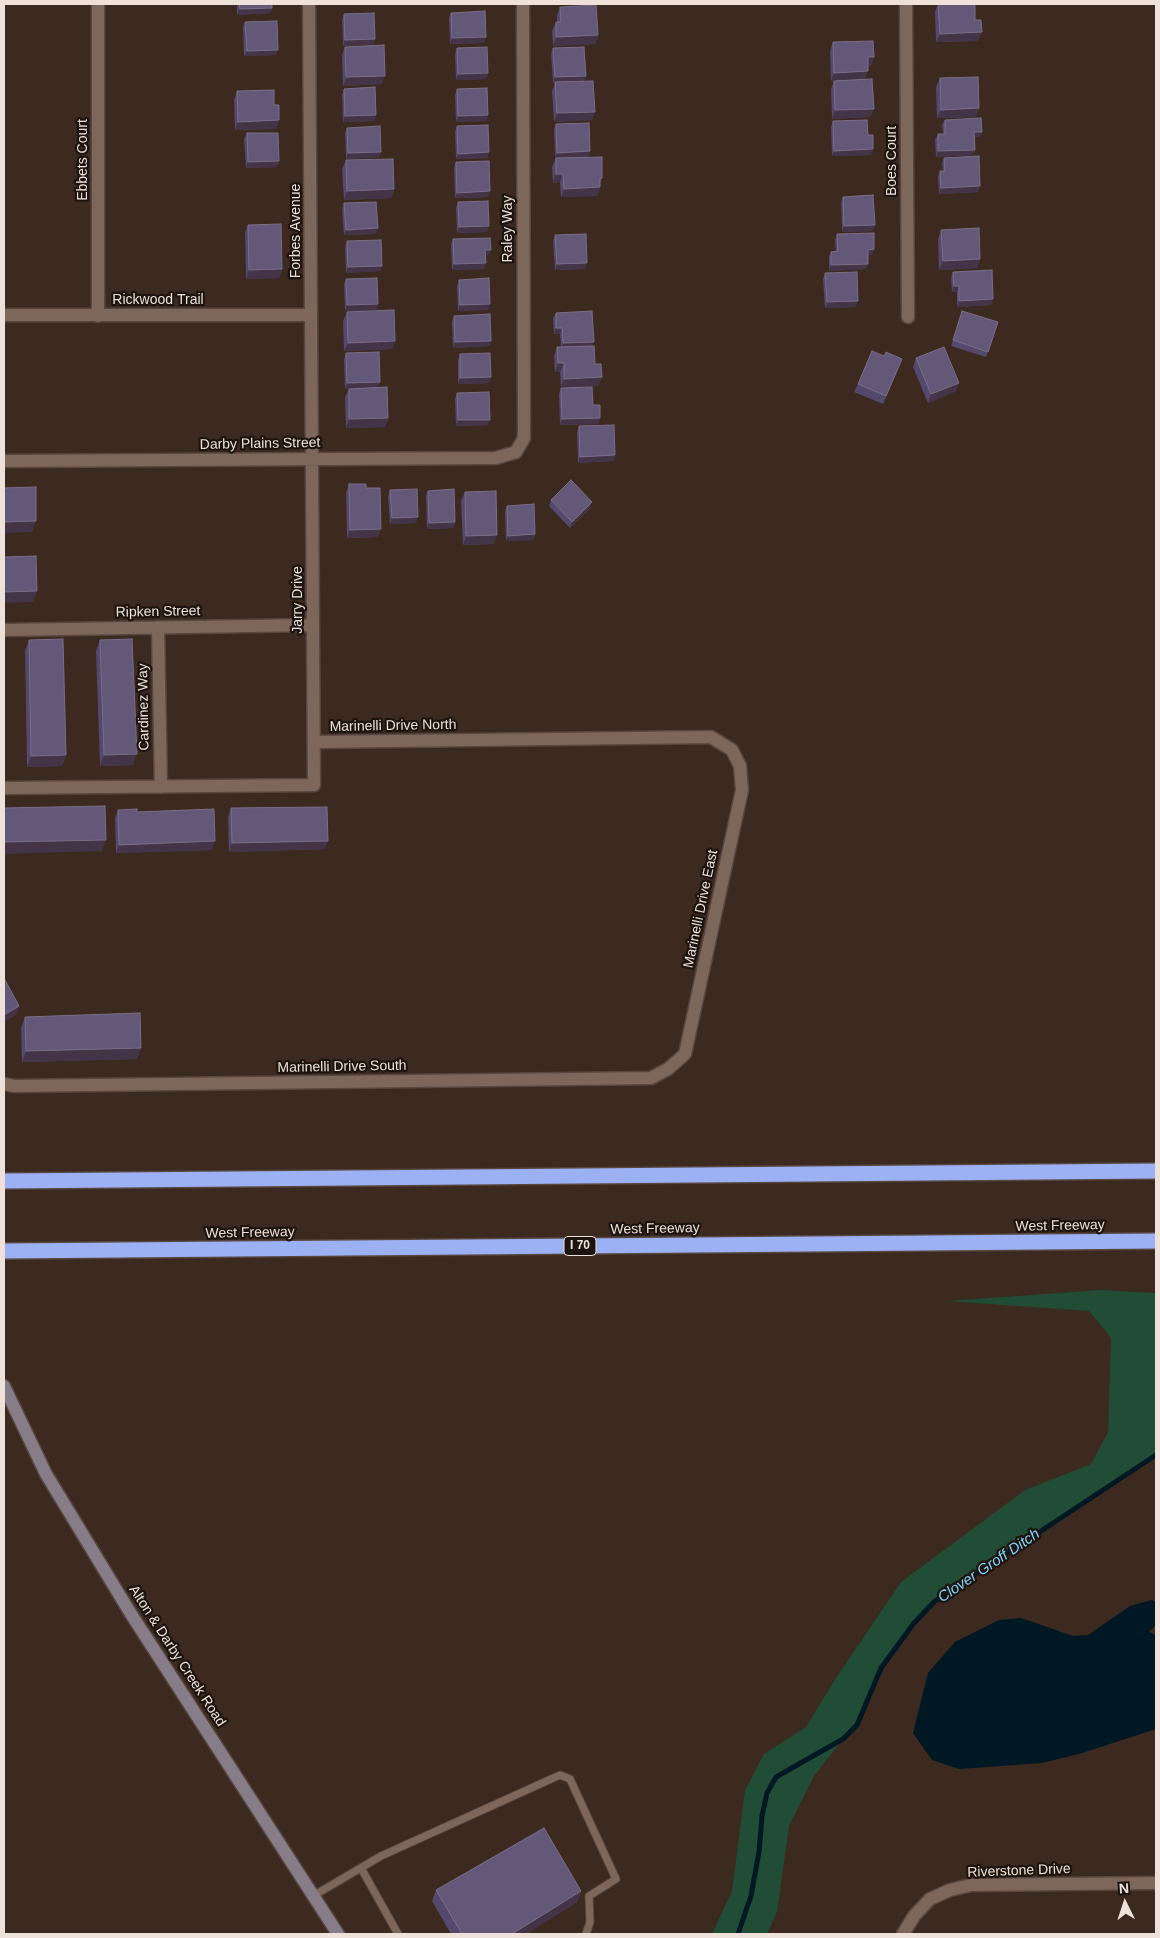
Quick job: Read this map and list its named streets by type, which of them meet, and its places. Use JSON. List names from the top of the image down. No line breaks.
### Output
{"streets":{"highway":["West Freeway","I 70"],"main road":["Alton & Darby Creek Road"],"street":["Ebbets Court","Boes Court","Raley Way","Forbes Avenue","Rickwood Trail","Darby Plains Street","Jarry Drive","Ripken Street","Cardinez Way","Marinelli Drive North","Marinelli Drive East","Marinelli Drive South","Riverstone Drive"]},"crossings":[["Ebbets Court","Rickwood Trail"],["Raley Way","Darby Plains Street"],["Forbes Avenue","Rickwood Trail"],["Forbes Avenue","Darby Plains Street"],["Forbes Avenue","Jarry Drive"],["Darby Plains Street","Jarry Drive"],["Jarry Drive","Ripken Street"],["Jarry Drive","Marinelli Drive North"],["Ripken Street","Cardinez Way"],["Cardinez Way","Marinelli Drive North"],["Marinelli Drive North","Marinelli Drive East"],["Marinelli Drive East","Marinelli Drive South"]],"water":["Clover Groff Ditch"],"north":"top"}
